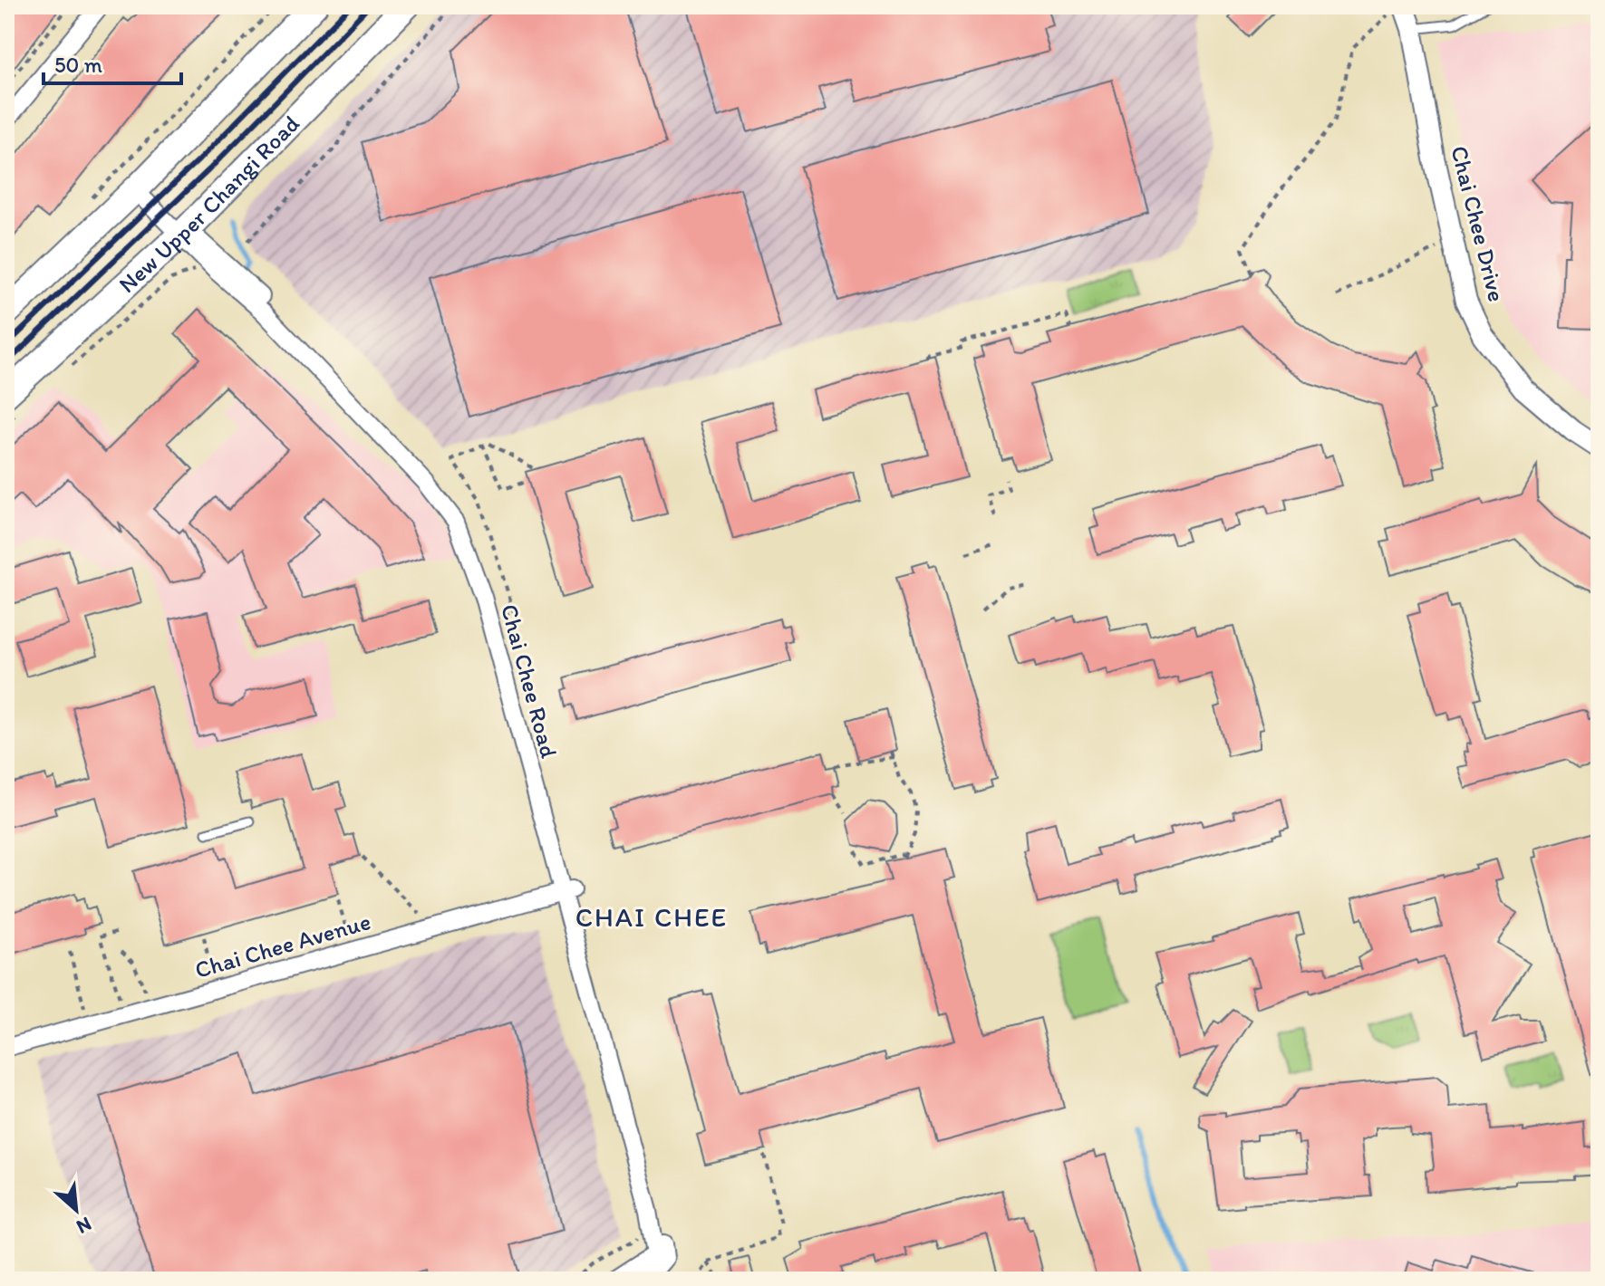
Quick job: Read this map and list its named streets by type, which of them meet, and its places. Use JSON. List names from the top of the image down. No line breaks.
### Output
{"streets":{"main road":["New Upper Changi Road"],"street":["Chai Chee Drive","Chai Chee Road","Chai Chee Avenue"]},"crossings":[["New Upper Changi Road","Chai Chee Road"],["Chai Chee Road","Chai Chee Avenue"]],"districts":["CHAI CHEE"],"scale_bar":"50 m","north":"bottom right"}
